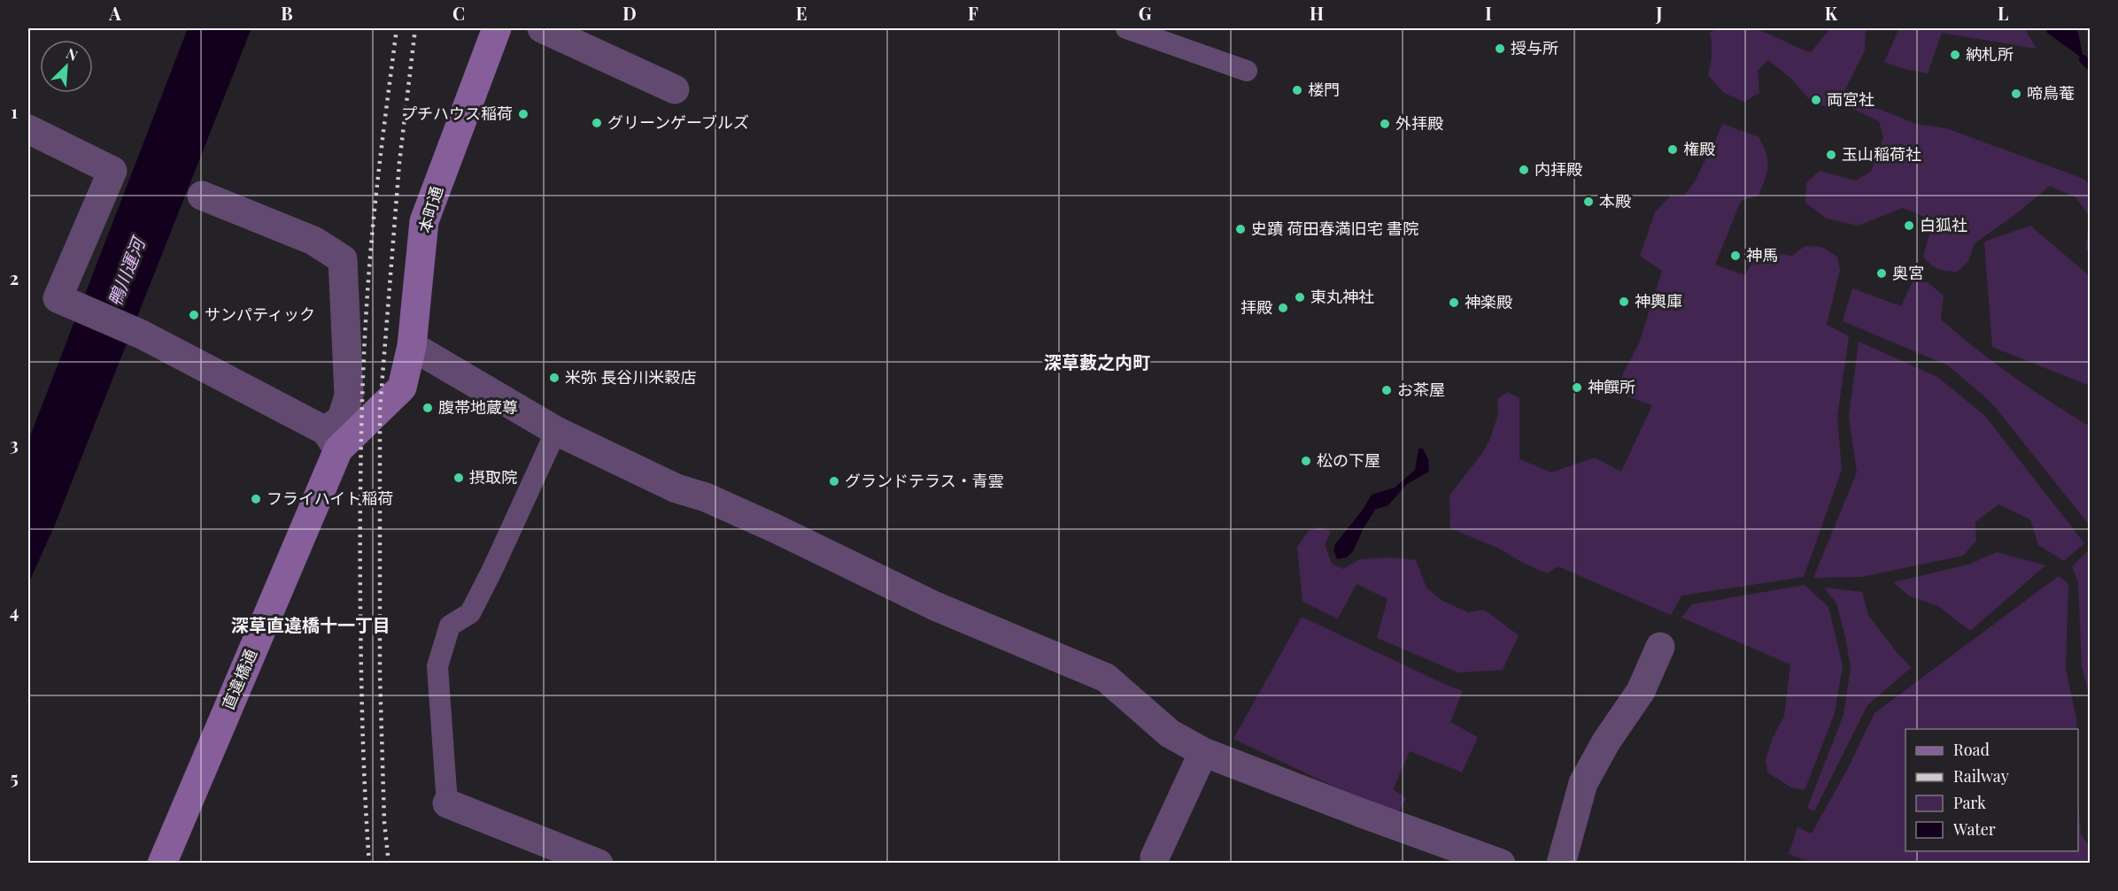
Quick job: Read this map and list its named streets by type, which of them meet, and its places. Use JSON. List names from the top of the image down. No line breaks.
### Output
{"streets":{"main road":["本町通","直違橋通"]},"crossings":[["本町通","直違橋通"]],"districts":["深草藪之内町","深草直違橋十一丁目"],"water":["鴨川運河"],"places":["授与所","納札所","楼門","啼鳥菴","両宮社","プチハウス稲荷","グリーンゲーブルズ","外拝殿","権殿","玉山稲荷社","内拝殿","本殿","白狐社","史蹟 荷田春満旧宅 書院","神馬","奥宮","東丸神社","神輿庫","神楽殿","拝殿","サンパティック","米弥 長谷川米穀店","神饌所","お茶屋","腹帯地蔵尊","松の下屋","摂取院","グランドテラス・青雲","フライハイト稲荷"],"legend":["Road","Railway","Park","Water"],"north":"top right","grid":{"columns":["A","B","C","D","E","F","G","H","I","J","K","L"],"rows":["1","2","3","4","5"]}}
